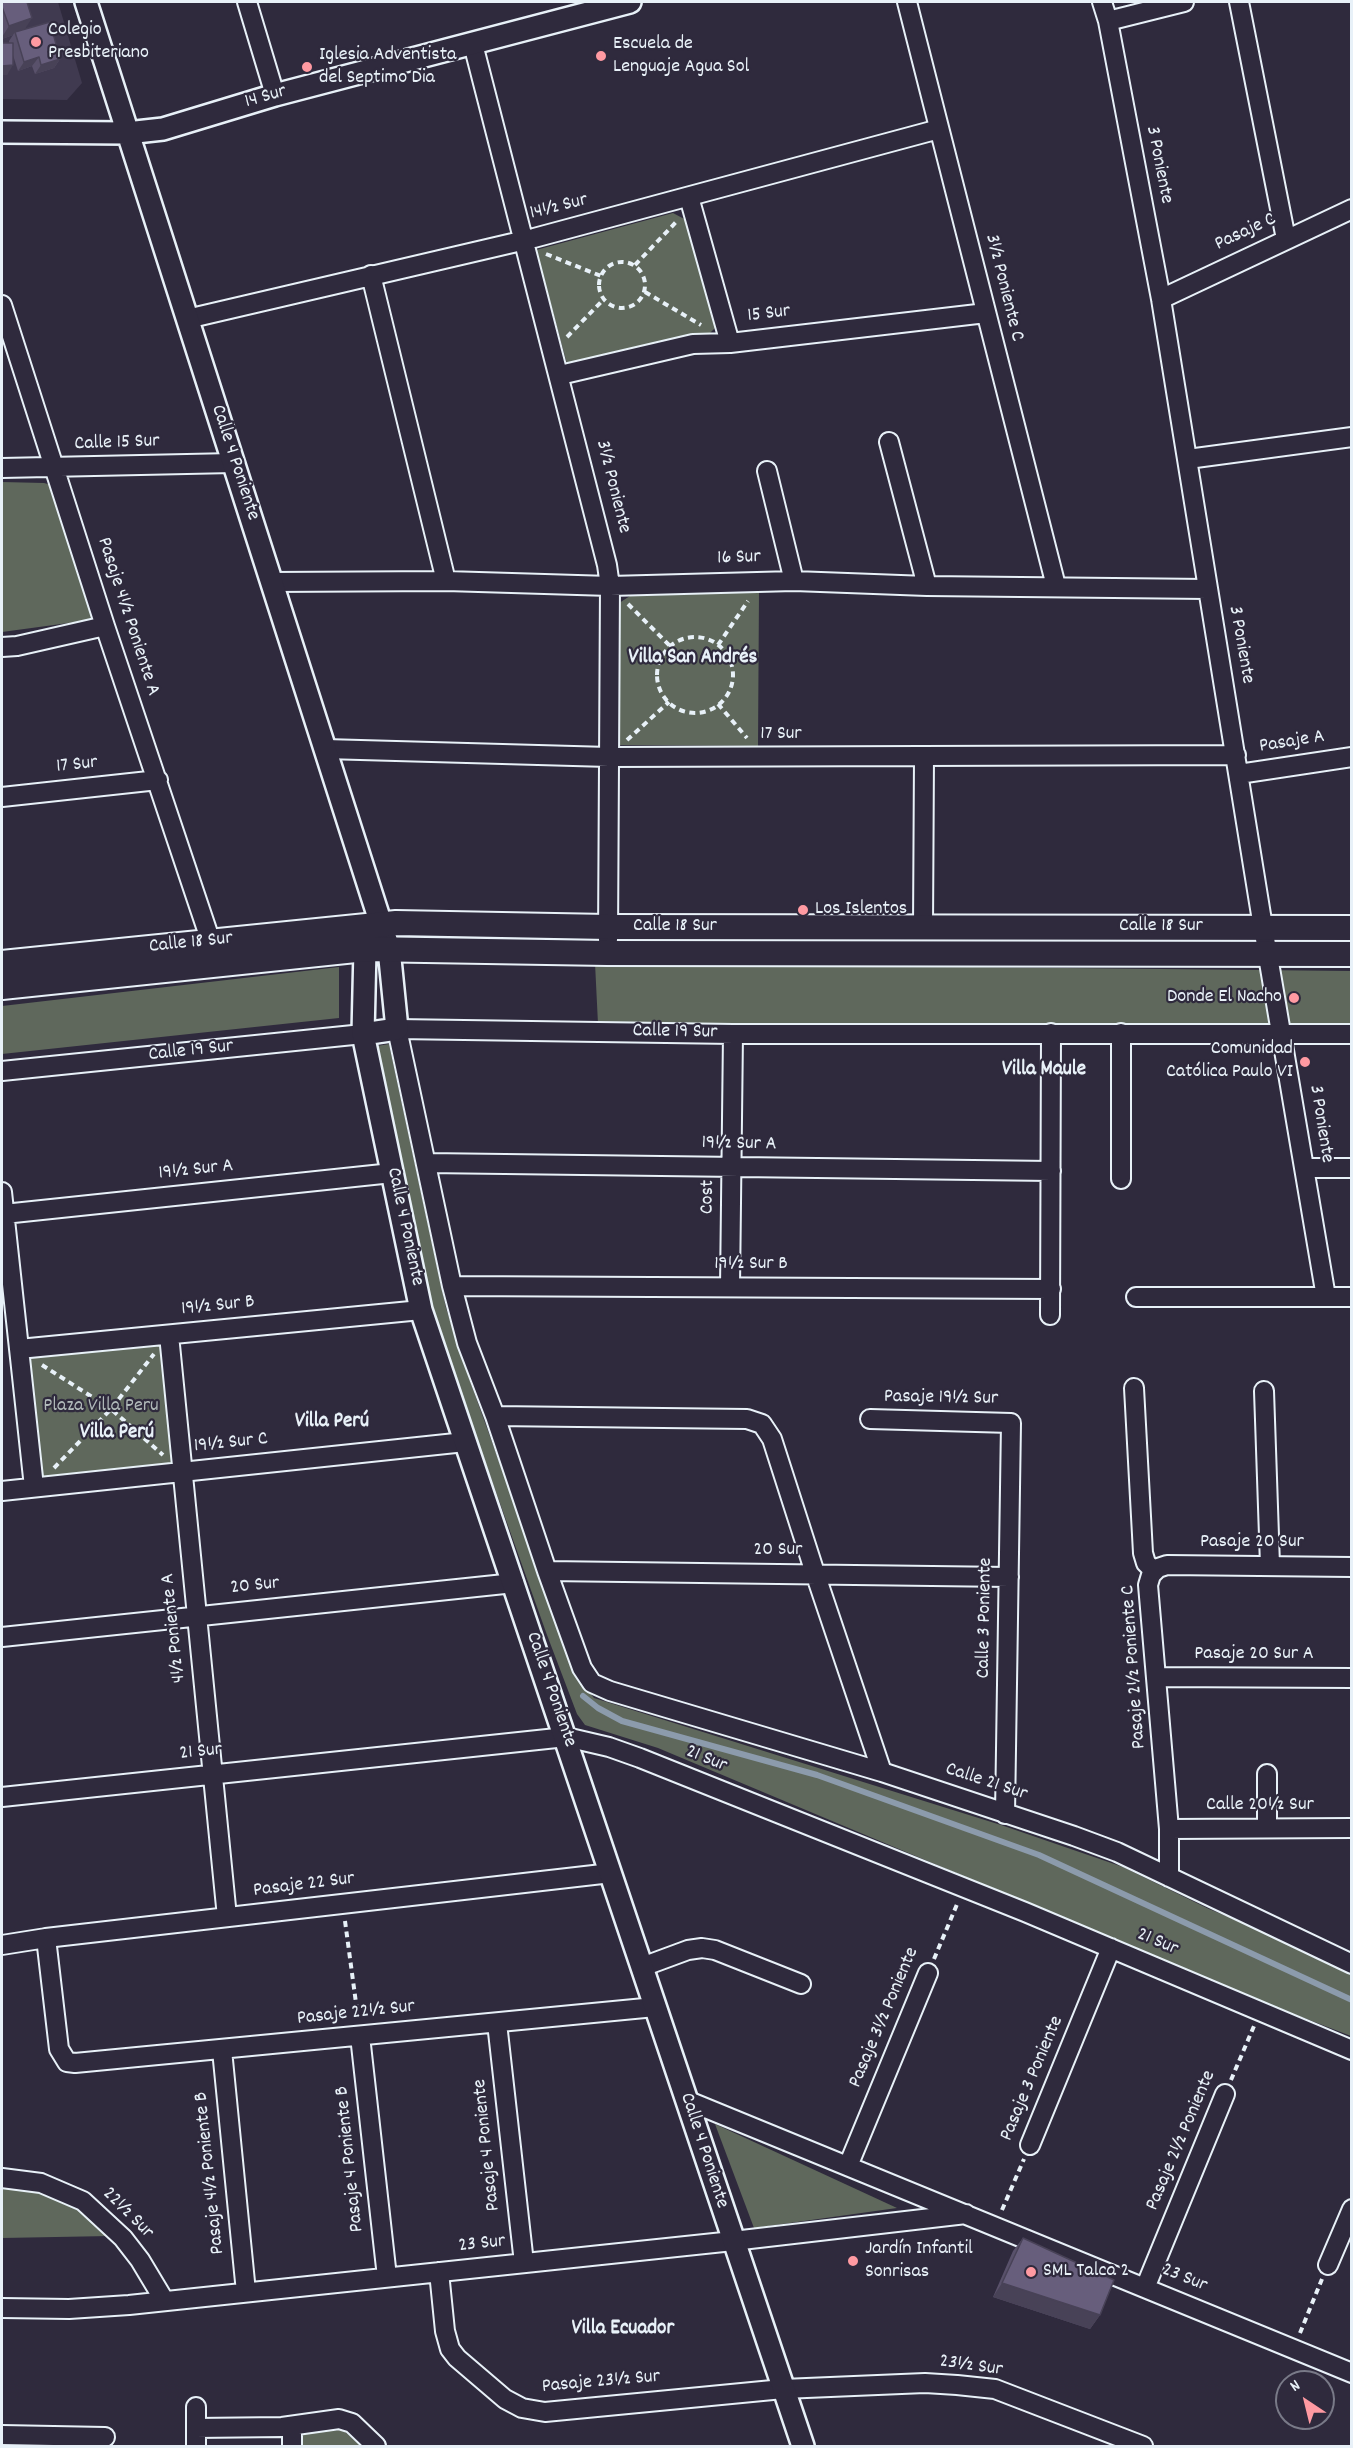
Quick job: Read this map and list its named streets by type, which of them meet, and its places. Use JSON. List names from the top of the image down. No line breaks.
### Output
{"streets":{"main road":["Calle 18 Sur"],"street":["14 Sur","3 Poniente","14½ Sur","Pasaje C","3½ Poniente C","15 Sur","Calle 15 Sur","Calle 4 Poniente","3½ Poniente","16 Sur","Pasaje 4½ Poniente A","17 Sur","Pasaje A","Calle 19 Sur","19½ Sur A","Cost","19½ Sur B","Pasaje 19½ Sur","19½ Sur C","Pasaje 20 Sur","20 Sur","Calle 3 Poniente","4½ Poniente A","Pasaje 20 Sur A","Pasaje 2½ Poniente C","21 Sur","Calle 21 Sur","Calle 20½ Sur","Pasaje 22 Sur","Pasaje 22½ Sur","Pasaje 3½ Poniente","Pasaje 3 Poniente","Pasaje 2½ Poniente","Pasaje 4 Poniente","Pasaje 4 Poniente B","Pasaje 4½ Poniente B","22½ Sur","23 Sur","23½ Sur","Pasaje 23½ Sur"]},"crossings":[["14 Sur","Calle 4 Poniente"],["14 Sur","3½ Poniente"],["3 Poniente","Pasaje C"],["3 Poniente","16 Sur"],["3 Poniente","17 Sur"],["3 Poniente","Pasaje A"],["3 Poniente","Calle 18 Sur"],["3 Poniente","Calle 19 Sur"],["14½ Sur","3½ Poniente C"],["14½ Sur","Calle 4 Poniente"],["14½ Sur","3½ Poniente"],["3½ Poniente C","15 Sur"],["3½ Poniente C","16 Sur"],["15 Sur","3½ Poniente"],["Calle 15 Sur","Calle 4 Poniente"],["Calle 15 Sur","Pasaje 4½ Poniente A"],["Calle 4 Poniente","16 Sur"],["Calle 4 Poniente","17 Sur"],["Calle 4 Poniente","Calle 18 Sur"],["Calle 4 Poniente","Calle 19 Sur"],["Calle 4 Poniente","19½ Sur A"],["Calle 4 Poniente","19½ Sur B"],["Calle 4 Poniente","19½ Sur C"],["Calle 4 Poniente","20 Sur"],["Calle 4 Poniente","21 Sur"],["Calle 4 Poniente","Calle 21 Sur"],["Calle 4 Poniente","Pasaje 22 Sur"],["Calle 4 Poniente","Pasaje 22½ Sur"],["Calle 4 Poniente","23 Sur"],["Calle 4 Poniente","23½ Sur"],["Calle 4 Poniente","Pasaje 23½ Sur"],["3½ Poniente","16 Sur"],["3½ Poniente","17 Sur"],["3½ Poniente","Calle 18 Sur"],["Pasaje 4½ Poniente A","17 Sur"],["Pasaje 4½ Poniente A","Calle 18 Sur"],["Calle 19 Sur","Cost"],["19½ Sur A","Cost"],["Cost","19½ Sur B"],["19½ Sur B","4½ Poniente A"],["Pasaje 19½ Sur","Calle 3 Poniente"],["19½ Sur C","4½ Poniente A"],["Pasaje 20 Sur","Pasaje 2½ Poniente C"],["20 Sur","Calle 3 Poniente"],["20 Sur","4½ Poniente A"],["Calle 3 Poniente","Calle 21 Sur"],["4½ Poniente A","21 Sur"],["4½ Poniente A","Pasaje 22 Sur"],["Pasaje 20 Sur A","Pasaje 2½ Poniente C"],["Pasaje 2½ Poniente C","Calle 21 Sur"],["Pasaje 2½ Poniente C","Calle 20½ Sur"],["21 Sur","Pasaje 3½ Poniente"],["21 Sur","Pasaje 3 Poniente"],["21 Sur","Pasaje 2½ Poniente"],["Pasaje 22 Sur","Pasaje 22½ Sur"],["Pasaje 22½ Sur","Pasaje 4 Poniente"],["Pasaje 22½ Sur","Pasaje 4 Poniente B"],["Pasaje 22½ Sur","Pasaje 4½ Poniente B"],["Pasaje 3½ Poniente","23 Sur"],["Pasaje 3 Poniente","23 Sur"],["Pasaje 2½ Poniente","23 Sur"],["Pasaje 4 Poniente","23 Sur"],["Pasaje 4 Poniente B","23 Sur"],["Pasaje 4½ Poniente B","23 Sur"],["22½ Sur","23 Sur"],["23 Sur","Pasaje 23½ Sur"],["23½ Sur","Pasaje 23½ Sur"]],"districts":["Villa San Andrés","Villa Maule","Villa Perú","Villa Perú","Villa Ecuador"],"parks":["Plaza Villa Peru"],"places":["Colegio Presbiteriano","Escuela de Lenguaje Agua Sol","Iglesia Adventista del Septimo Dia","Los Islentos","Donde El Nacho","Comunidad Católica Paulo VI","Jardín Infantil Sonrisas","SML Talca 2"],"north":"top left"}
